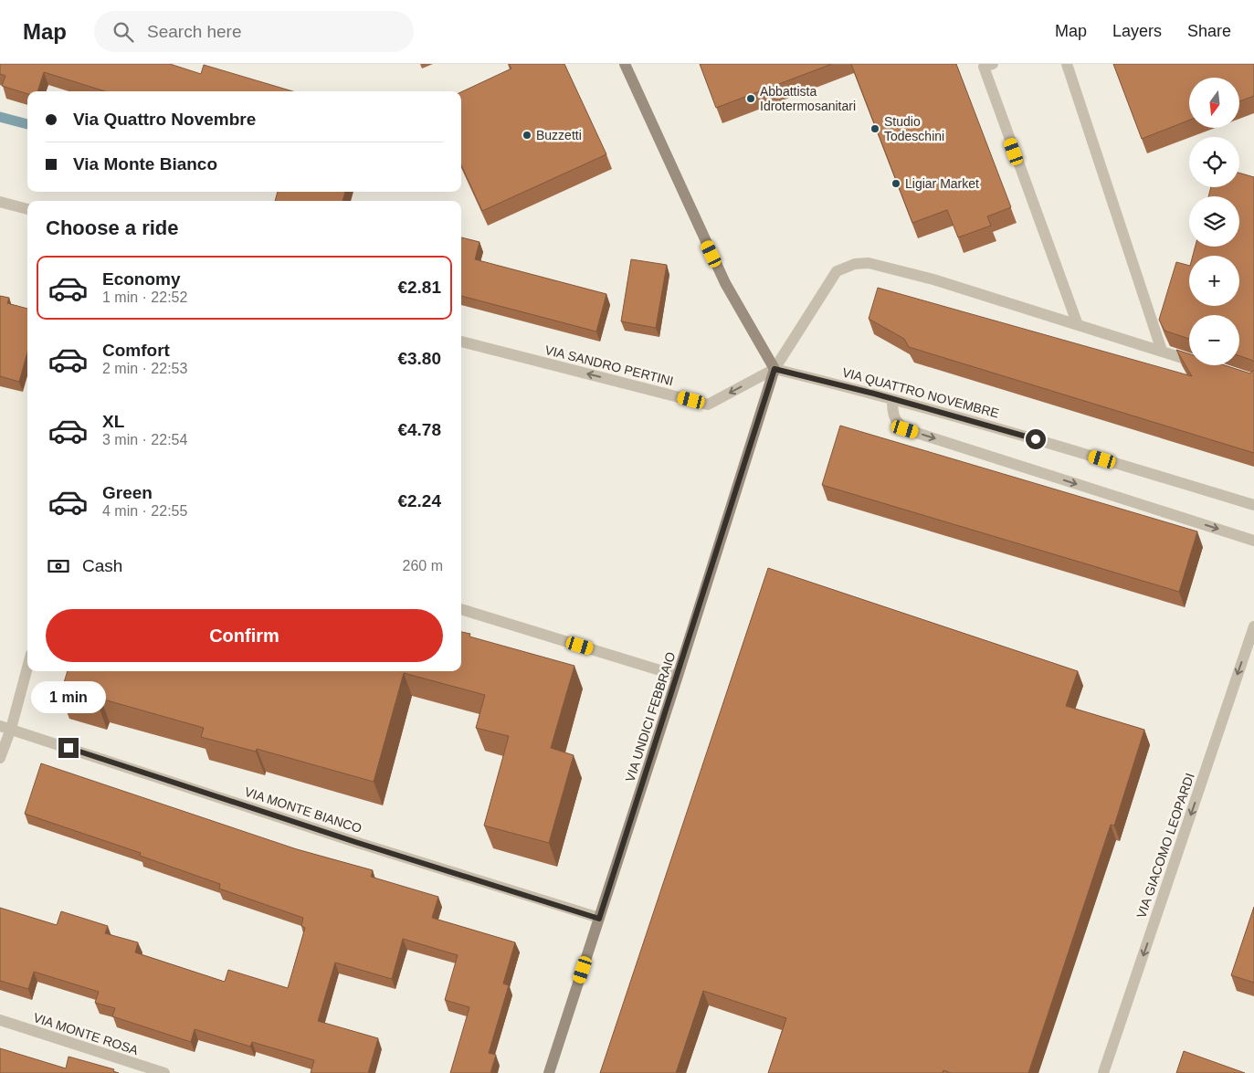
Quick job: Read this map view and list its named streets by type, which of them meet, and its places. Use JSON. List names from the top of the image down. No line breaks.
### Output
{"streets":{"street":["VIA SANDRO PERTINI","VIA QUATTRO NOVEMBRE","VIA UNDICI FEBBRAIO","VIA MONTE BIANCO","VIA GIACOMO LEOPARDI","VIA MONTE ROSA"]},"crossings":[["VIA SANDRO PERTINI","VIA QUATTRO NOVEMBRE"],["VIA SANDRO PERTINI","VIA UNDICI FEBBRAIO"],["VIA QUATTRO NOVEMBRE","VIA UNDICI FEBBRAIO"],["VIA UNDICI FEBBRAIO","VIA MONTE BIANCO"]],"one_way":["VIA SANDRO PERTINI","VIA GIACOMO LEOPARDI"],"places":["Abbattista Idrotermosanitari","Studio Todeschini","Buzzetti","Ligiar Market"],"north":"bottom","page":{"header":"Map","search":"Search here","nav":["Map","Layers","Share"],"map_buttons":["+","−"],"banner":["Via Quattro Novembre","Via Monte Bianco"],"heading":"Choose a ride","list":[{"name":"Economy","note":"1 min · 22:52","value":"€2.81"},{"name":"Comfort","note":"2 min · 22:53","value":"€3.80"},{"name":"XL","note":"3 min · 22:54","value":"€4.78"},{"name":"Green","note":"4 min · 22:55","value":"€2.24"}],"pay":["Cash","260 m"],"buttons":"Confirm","bubble":"1 min"}}
